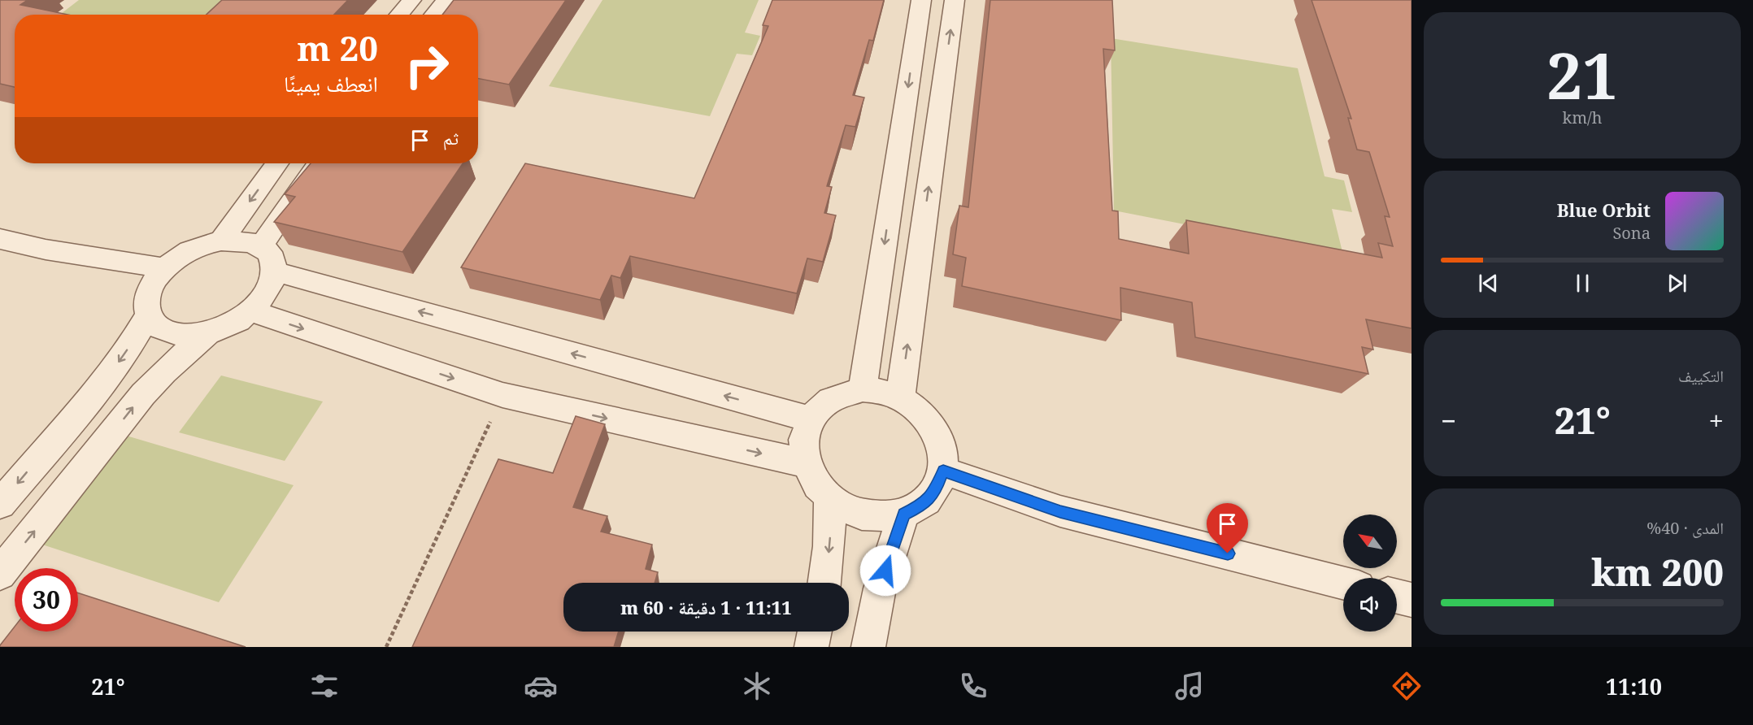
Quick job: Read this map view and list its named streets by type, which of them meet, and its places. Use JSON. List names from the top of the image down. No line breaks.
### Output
{"north":"top left","page":{"tile":[["21","km/h"],"التكييف",["المدى · 40%","200 km"]],"turn":["20 m","انعطف يمينًا"],"then":"ثم","song":["Blue Orbit","Sona"],"heat":["−","21°","+"],"limit":"30","trip":"11:11 · 1 دقيقة · 60 m","tabs":["11:10","21°"]}}
